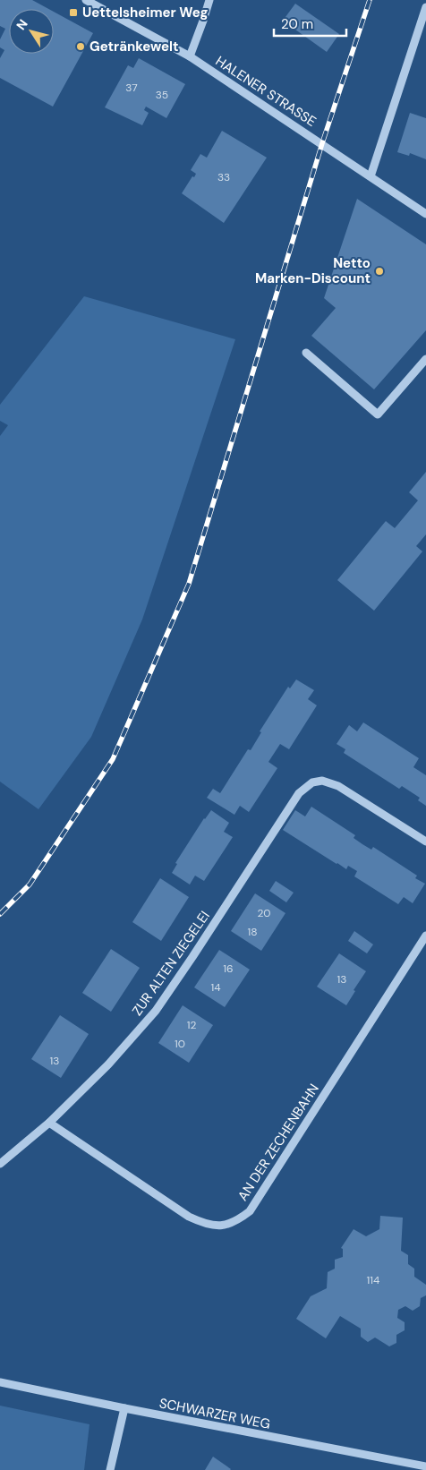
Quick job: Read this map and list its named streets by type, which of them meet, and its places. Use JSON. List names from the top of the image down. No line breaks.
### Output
{"streets":{"street":["HALENER STRASSE","ZUR ALTEN ZIEGELEI","AN DER ZECHENBAHN","SCHWARZER WEG"]},"crossings":[["ZUR ALTEN ZIEGELEI","AN DER ZECHENBAHN"]],"places":{"transit":["Uettelsheimer Weg"],"other":["Getränkewelt","Netto Marken-Discount"]},"house_numbers":["37","35","33","20","18","16","13","14","12","10","13","114"],"scale_bar":"20 m","north":"top left"}
